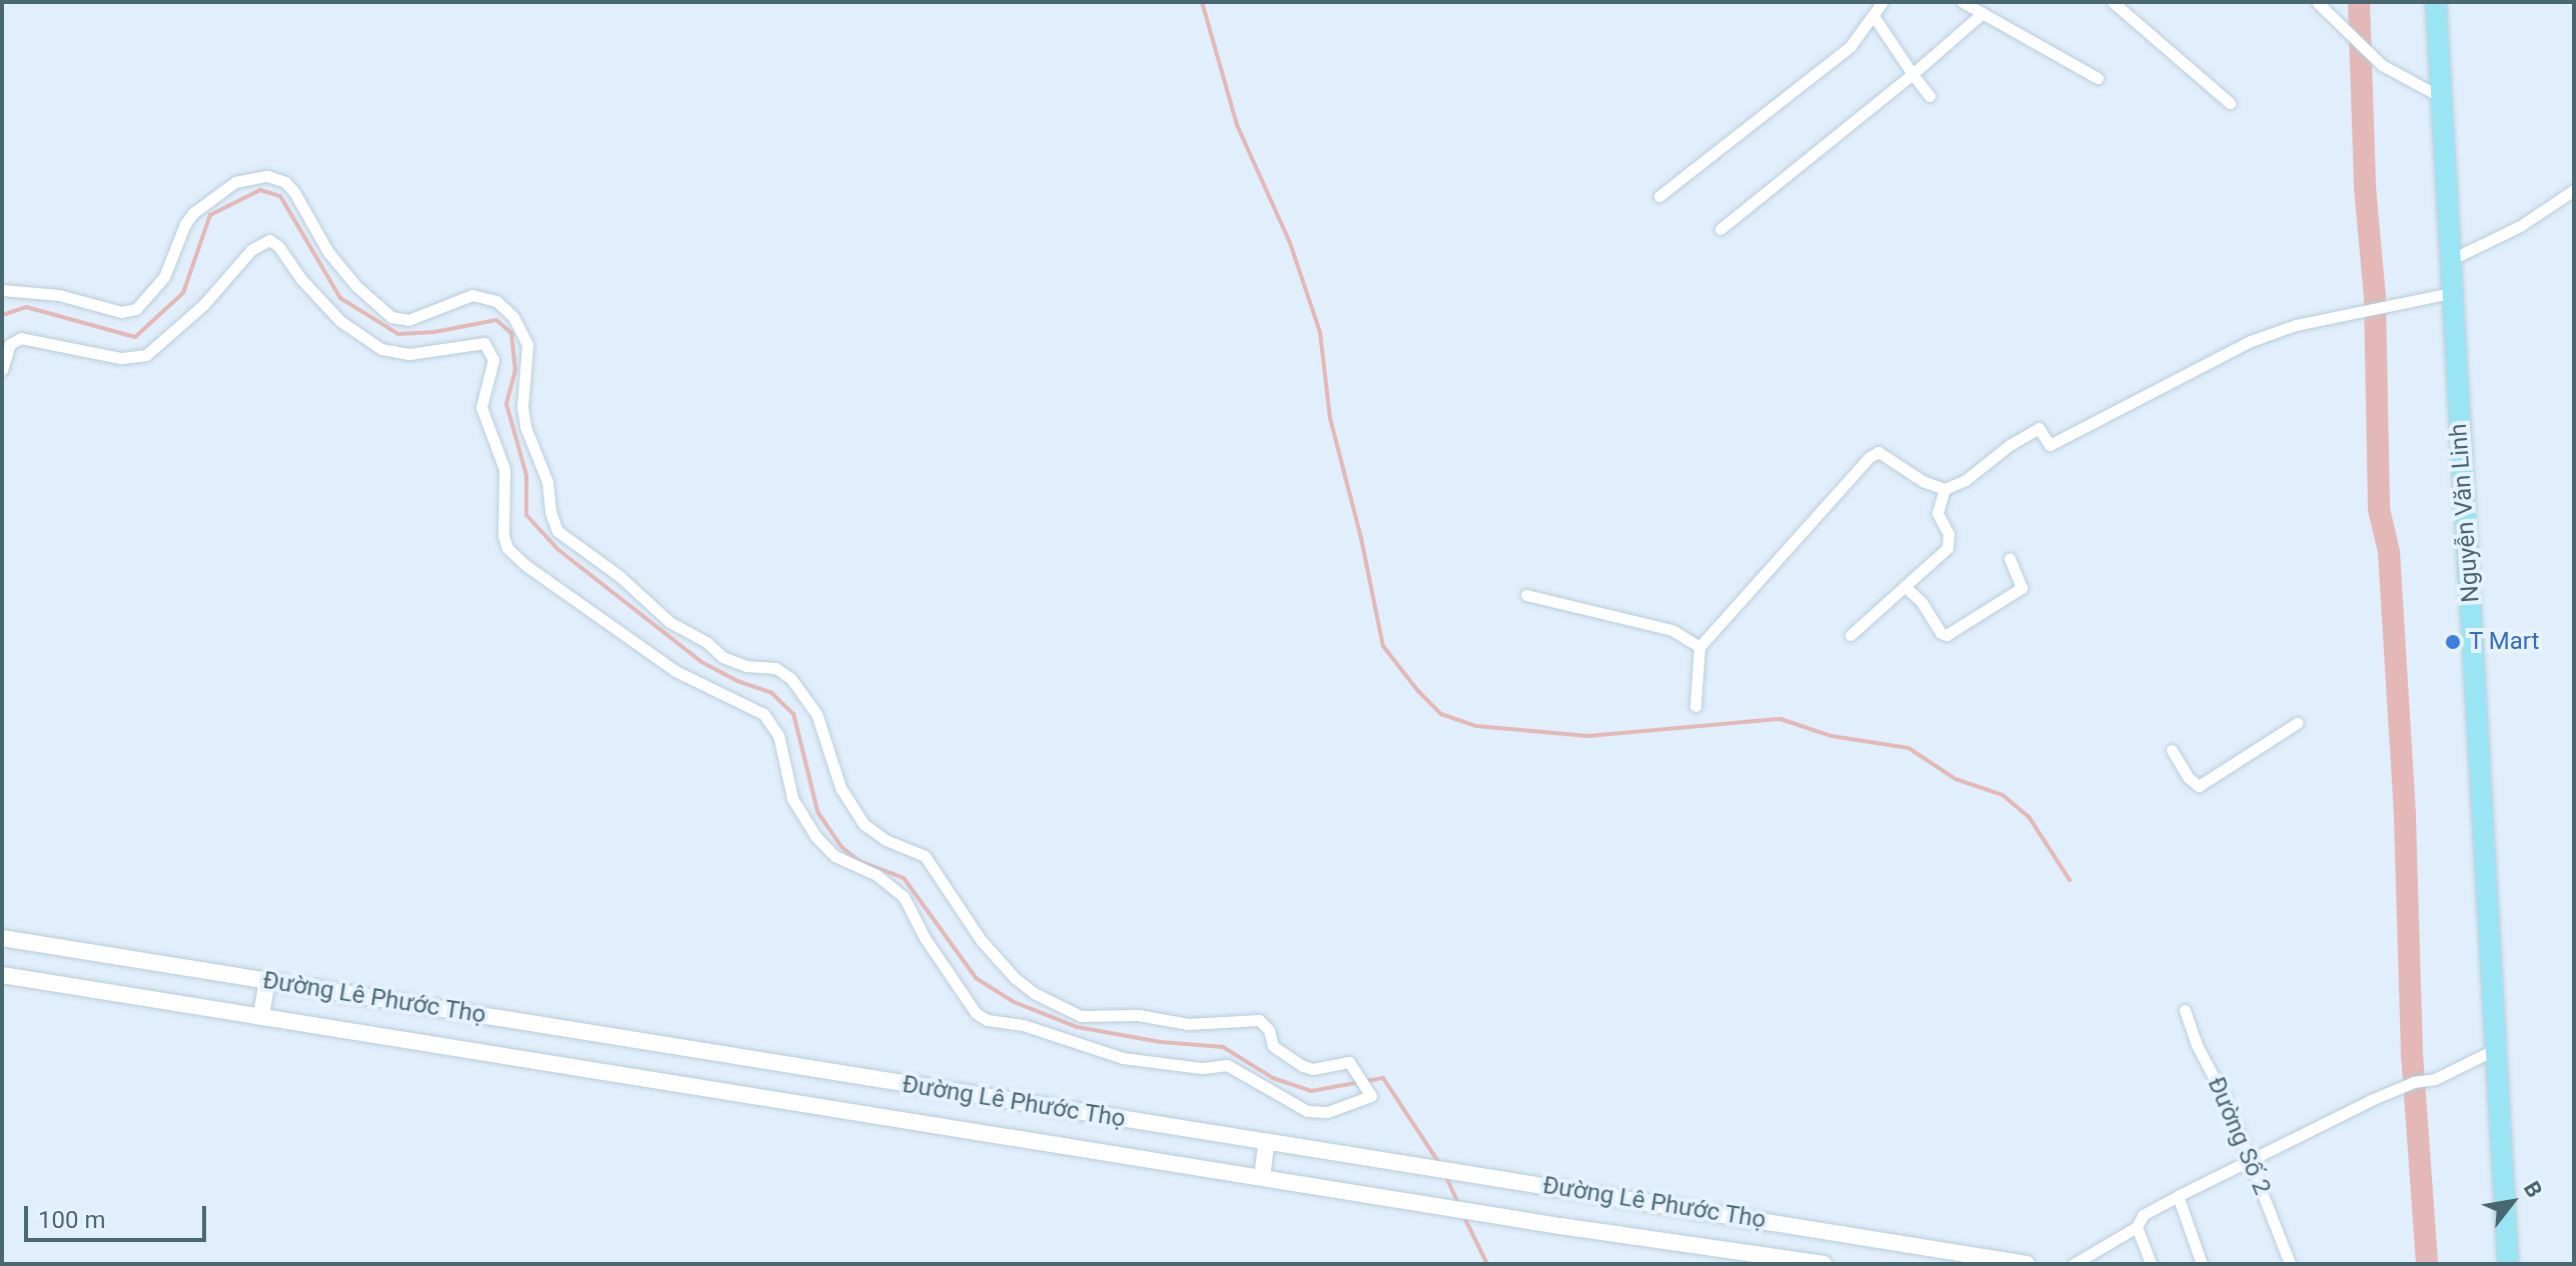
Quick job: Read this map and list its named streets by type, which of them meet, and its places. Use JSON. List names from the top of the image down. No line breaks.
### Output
{"streets":{"highway":["Nguyễn Văn Linh"],"street":["Đường Lê Phước Thọ","Đường Số 2"]},"places":["T Mart"],"scale_bar":"100 m","north":"top right"}
